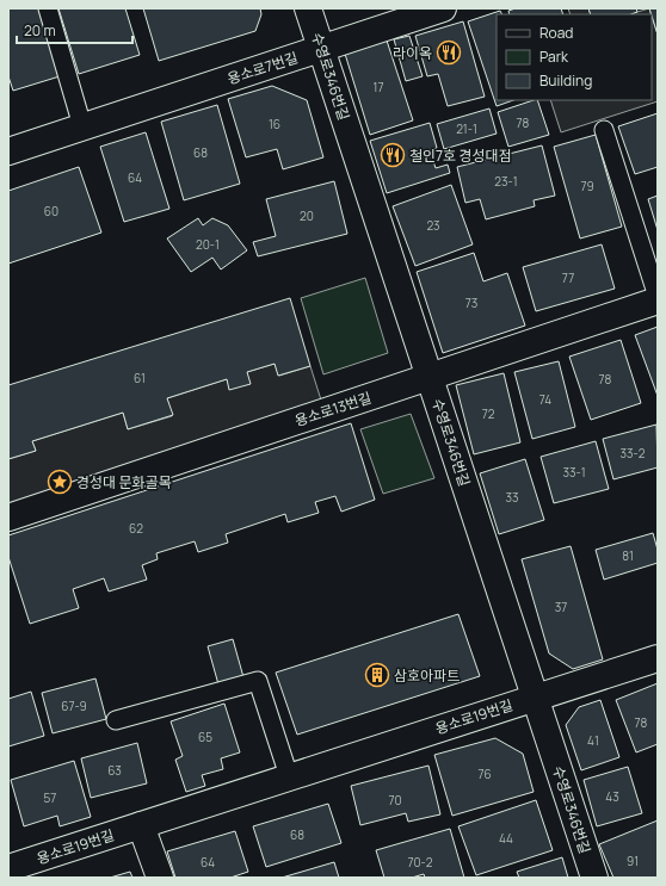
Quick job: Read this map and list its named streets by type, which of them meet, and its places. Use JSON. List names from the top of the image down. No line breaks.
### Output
{"streets":{"street":["용소로7번길","수영로346번길","용소로13번길","용소로19번길"]},"crossings":[["용소로7번길","수영로346번길"],["수영로346번길","용소로13번길"],["수영로346번길","용소로19번길"]],"places":{"restaurant":["라이옥","철인7호 경성대점"],"place":["경성대 문화골목"],"building":["삼호아파트"]},"house_numbers":["17","78","16","21-1","68","64","23-1","79","60","20","23","20-1","77","73","61","78","74","72","33-2","33-1","33","62","81","37","67-9","78","65","41","63","76","43","57","70","68","44","91","64","70-2"],"legend":["Road","Park","Building"],"scale_bar":"20 m"}
